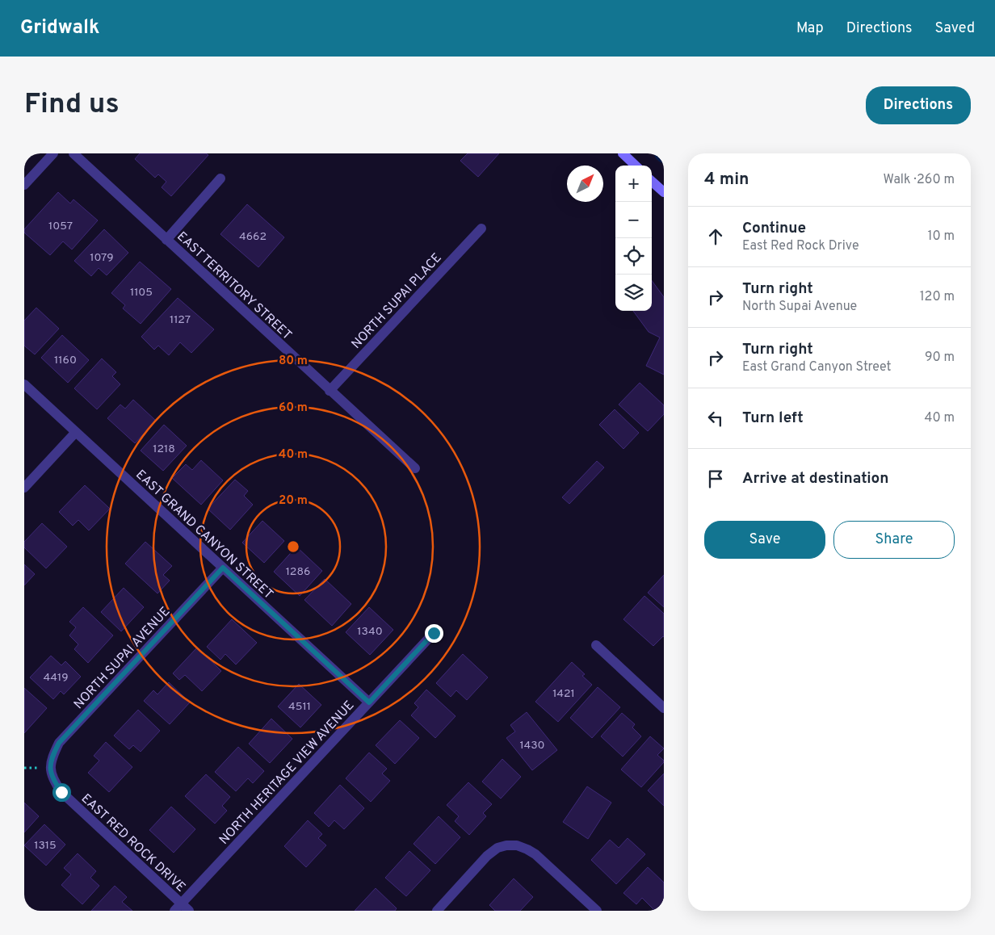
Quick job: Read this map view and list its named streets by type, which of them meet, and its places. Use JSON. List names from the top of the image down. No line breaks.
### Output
{"streets":{"street":["EAST TERRITORY STREET","NORTH SUPAI PLACE","EAST GRAND CANYON STREET","NORTH SUPAI AVENUE","NORTH HERITAGE VIEW AVENUE","EAST RED ROCK DRIVE"]},"crossings":[["EAST TERRITORY STREET","NORTH SUPAI PLACE"],["EAST GRAND CANYON STREET","NORTH SUPAI AVENUE"],["EAST GRAND CANYON STREET","NORTH HERITAGE VIEW AVENUE"],["NORTH SUPAI AVENUE","EAST RED ROCK DRIVE"],["NORTH HERITAGE VIEW AVENUE","EAST RED ROCK DRIVE"]],"house_numbers":["1057","4662","1079","1105","1127","1160","1218","1286","1340","4419","1421","4511","1430","1315"],"north":"top right","page":{"header":"Gridwalk","nav":["Map","Directions","Saved"],"buttons":["Directions",["Save","Share"]],"title":"Find us","heading":["4 min","Walk · 260 m"],"map_buttons":["+","−"],"list":[["Continue","East Red Rock Drive","10 m"],["Turn right","North Supai Avenue","120 m"],["Turn right","East Grand Canyon Street","90 m"],["Turn left","40 m"],"Arrive at destination"]},"rings":["80 m","60 m","40 m","20 m"]}
